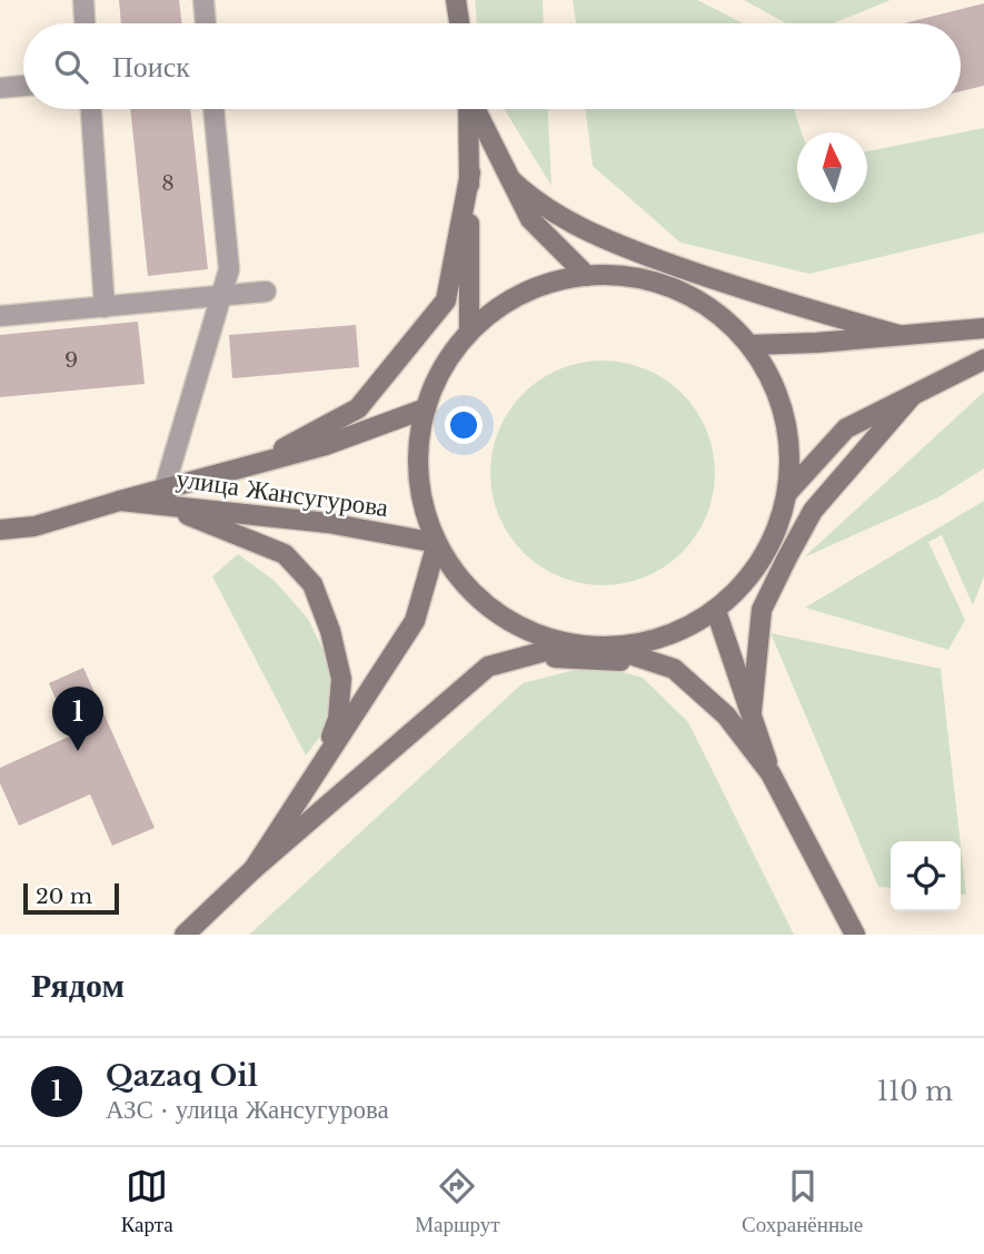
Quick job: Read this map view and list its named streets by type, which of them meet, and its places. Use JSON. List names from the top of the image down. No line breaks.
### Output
{"streets":{"main road":["улица Жансугурова"]},"house_numbers":["8","9"],"scale_bar":"20 m","north":"top","page":{"search":"Поиск","pins":"1","scale":"20 m","heading":"Рядом","list":[{"mark":"1","name":"Qazaq Oil","note":"АЗС · улица Жансугурова","value":"110 m"}],"nav":["Карта","Маршрут","Сохранённые"]}}
